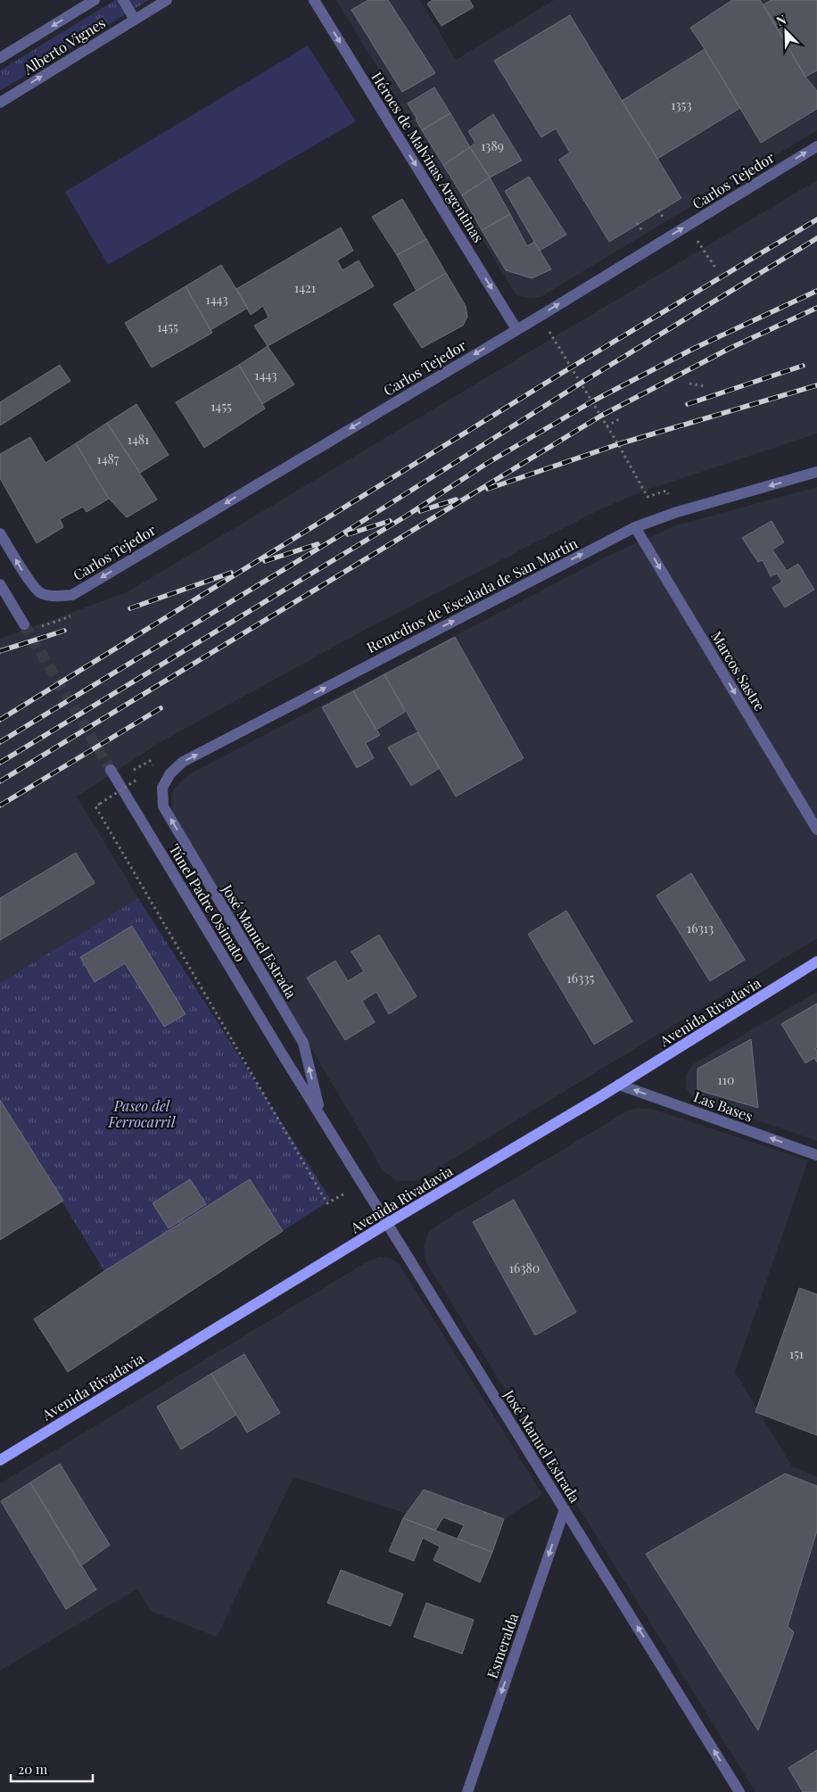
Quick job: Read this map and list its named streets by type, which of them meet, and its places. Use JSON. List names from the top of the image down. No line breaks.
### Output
{"streets":{"main road":["Avenida Rivadavia"],"street":["Alberto Vignes","Héroes de Malvinas Argentinas","Carlos Tejedor","Remedios de Escalada de San Martín","Marcos Sastre","Túnel Padre Osimato","José Manuel Estrada","Las Bases","Esmeralda"]},"crossings":[["Héroes de Malvinas Argentinas","Carlos Tejedor"],["Remedios de Escalada de San Martín","Marcos Sastre"],["Remedios de Escalada de San Martín","José Manuel Estrada"],["Túnel Padre Osimato","José Manuel Estrada"],["José Manuel Estrada","Avenida Rivadavia"],["José Manuel Estrada","Esmeralda"],["Avenida Rivadavia","Las Bases"]],"one_way":["Héroes de Malvinas Argentinas","Marcos Sastre","José Manuel Estrada","Las Bases","Esmeralda"],"parks":["Paseo del Ferrocarril"],"house_numbers":["1353","1389","1421","1443","1455","1443","1455","1481","1487","16313","16335","110","16380","151"],"scale_bar":"20 m","north":"top left"}
